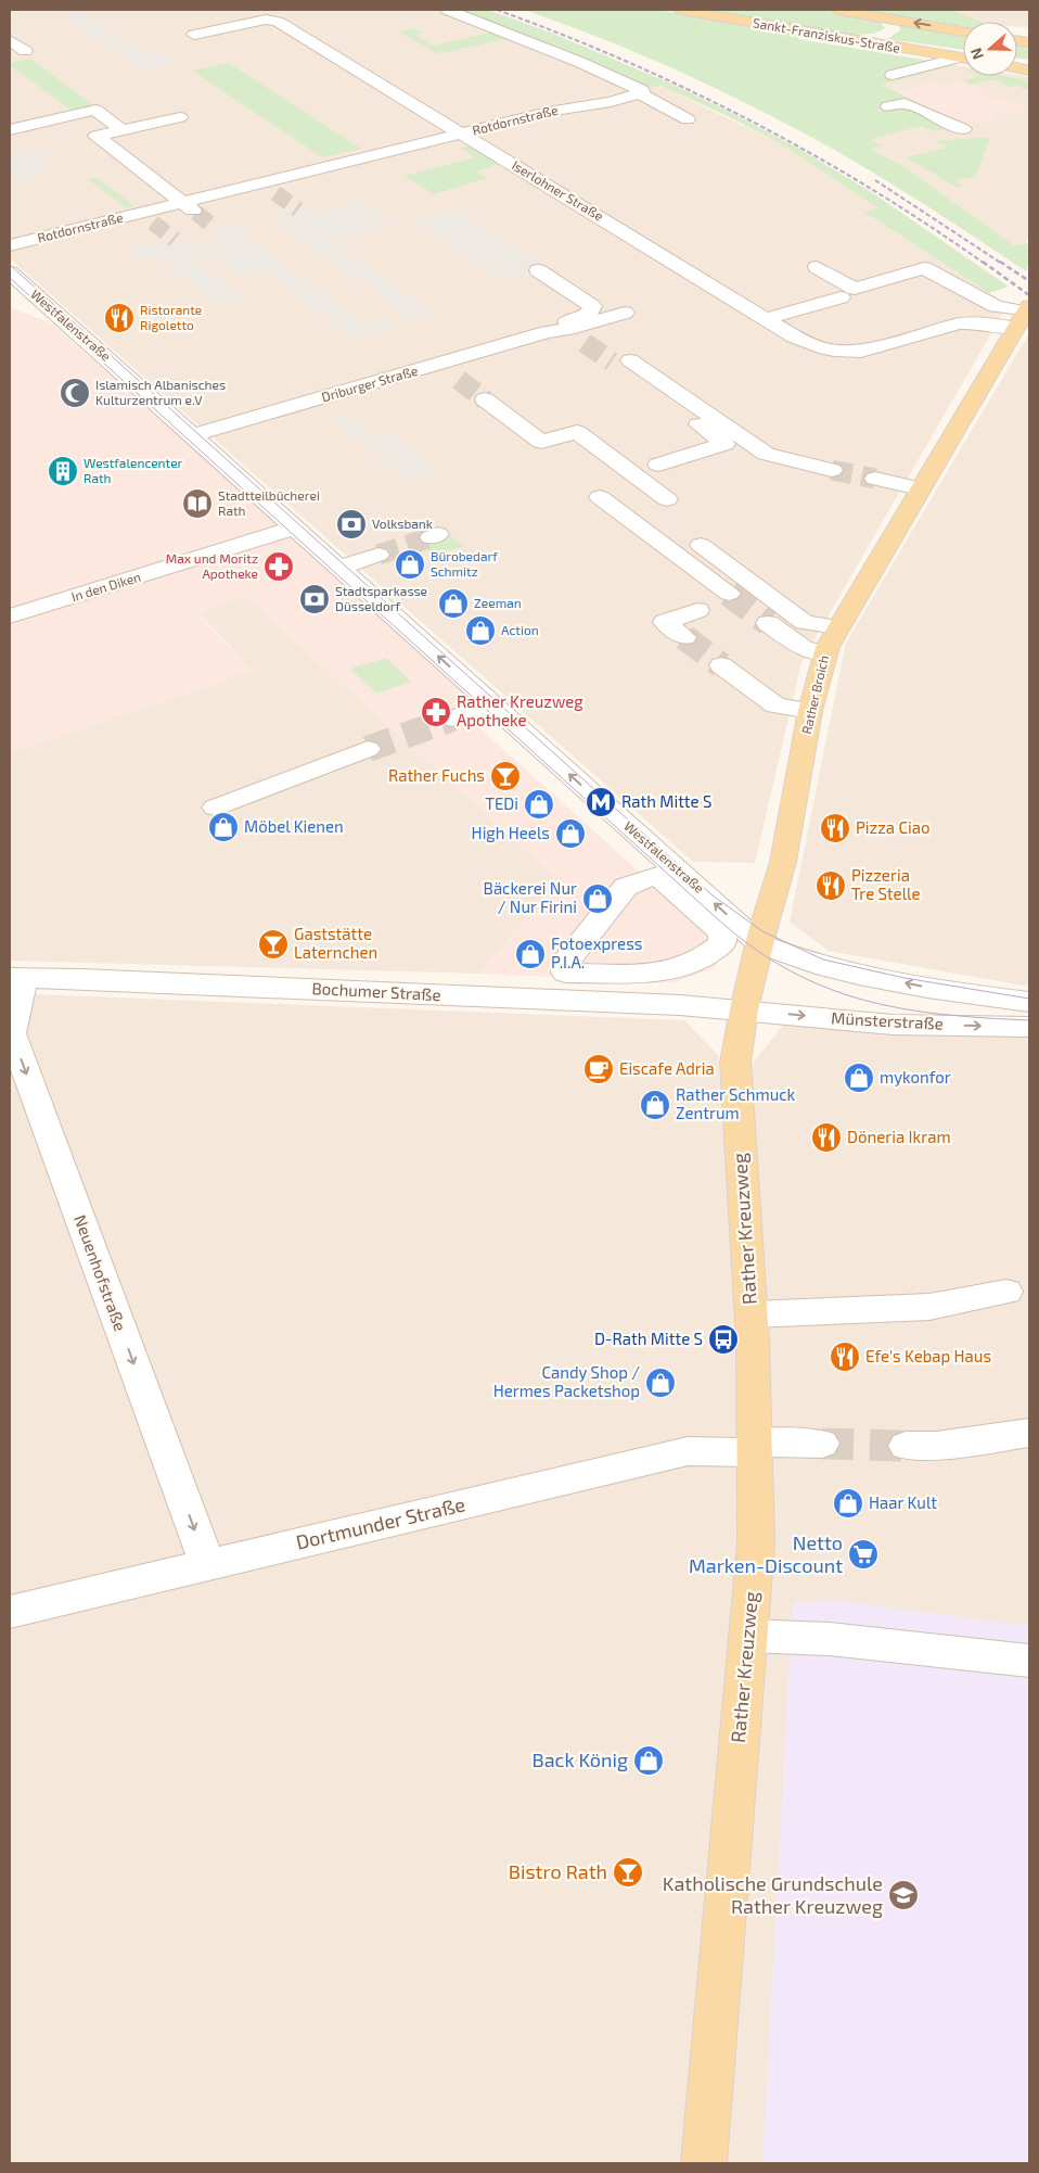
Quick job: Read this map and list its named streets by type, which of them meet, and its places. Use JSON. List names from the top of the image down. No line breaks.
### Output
{"streets":{"main road":["Sankt-Franziskus-Straße","Rather Broich","Rather Kreuzweg"],"street":["Rotdornstraße","Iserlohner Straße","Westfalenstraße","Driburger Straße","In den Diken","Bochumer Straße","Münsterstraße","Neuenhofstraße","Dortmunder Straße"]},"crossings":[["Rotdornstraße","Iserlohner Straße"],["Iserlohner Straße","Rather Broich"],["Westfalenstraße","Driburger Straße"],["Westfalenstraße","In den Diken"],["Westfalenstraße","Rather Broich"],["Westfalenstraße","Münsterstraße"],["Rather Broich","Bochumer Straße"],["Rather Broich","Münsterstraße"],["Rather Broich","Rather Kreuzweg"],["Bochumer Straße","Münsterstraße"],["Bochumer Straße","Rather Kreuzweg"],["Bochumer Straße","Neuenhofstraße"],["Münsterstraße","Rather Kreuzweg"],["Rather Kreuzweg","Dortmunder Straße"],["Neuenhofstraße","Dortmunder Straße"]],"one_way":["Neuenhofstraße"],"places":{"restaurant":["Ristorante Rigoletto","Pizza Ciao","Pizzeria Tre Stelle","Döneria Ikram","Efe's Kebap Haus"],"mosque":["Islamisch Albanisches Kulturzentrum e.V"],"building":["Westfalencenter Rath"],"library":["Stadtteilbücherei Rath"],"bank":["Volksbank","Stadtsparkasse Düsseldorf"],"shop":["Bürobedarf Schmitz","Zeeman","Action","TEDi","Möbel Kienen","High Heels","Bäckerei Nur / Nur Firini","Fotoexpress P.I.A.","mykonfor","Rather Schmuck Zentrum","Candy Shop / Hermes Packetshop","Haar Kult","Back König"],"pharmacy":["Max und Moritz Apotheke","Rather Kreuzweg Apotheke"],"bar":["Rather Fuchs","Gaststätte Laternchen","Bistro Rath"],"metro station":["Rath Mitte S"],"cafe":["Eiscafe Adria"],"bus stop":["D-Rath Mitte S"],"supermarket":["Netto Marken-Discount"],"school or university":["Katholische Grundschule Rather Kreuzweg"]},"north":"left"}
